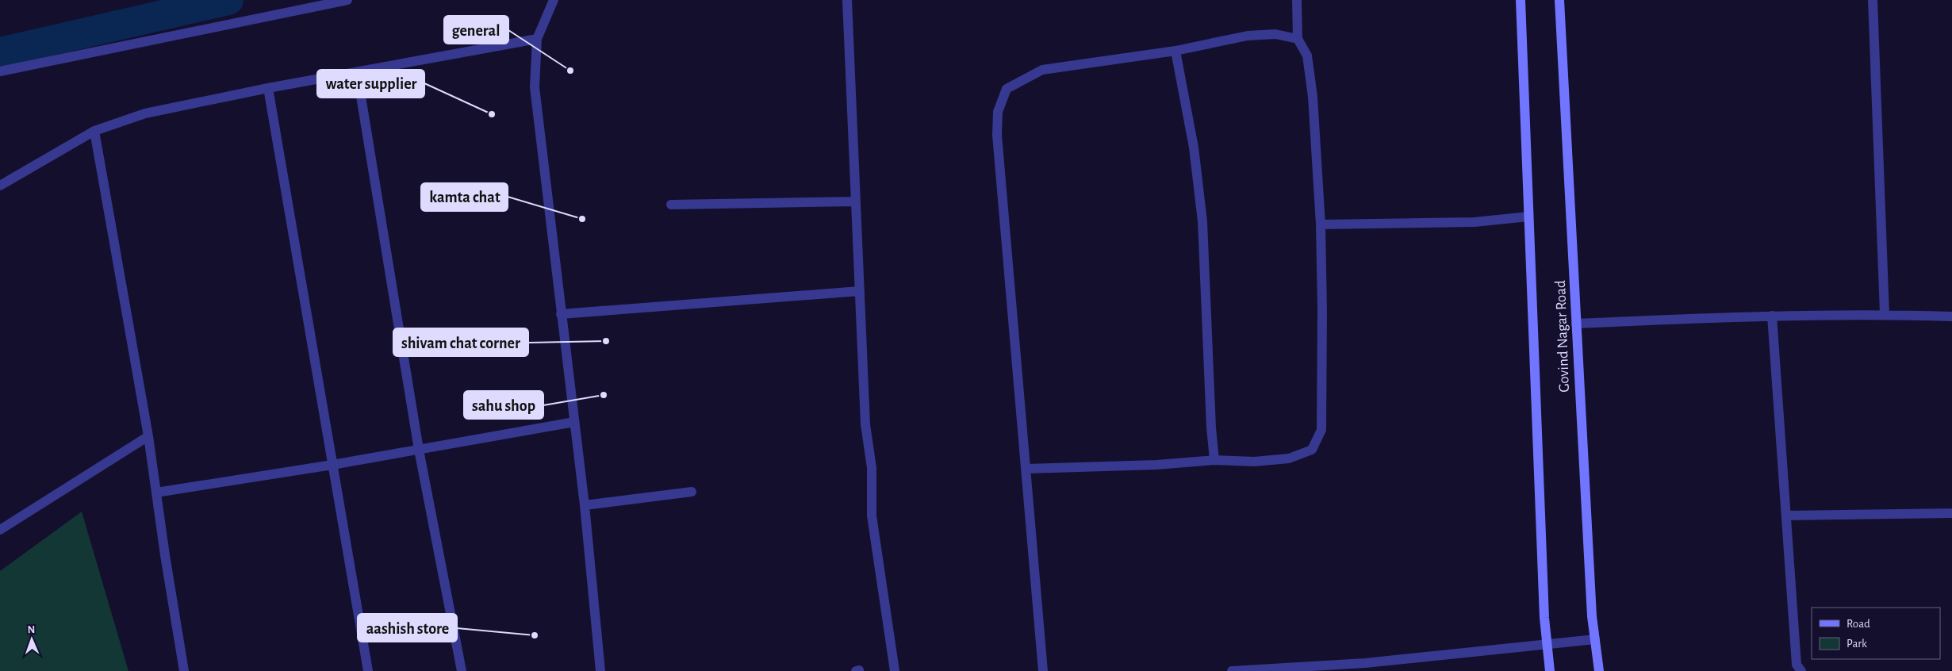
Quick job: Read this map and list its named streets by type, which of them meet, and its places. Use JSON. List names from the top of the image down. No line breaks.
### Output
{"streets":{"main road":["Govind Nagar Road"]},"places":["general","water supplier","kamta chat","shivam chat corner","sahu shop","aashish store"],"legend":["Road","Park"],"north":"top"}
